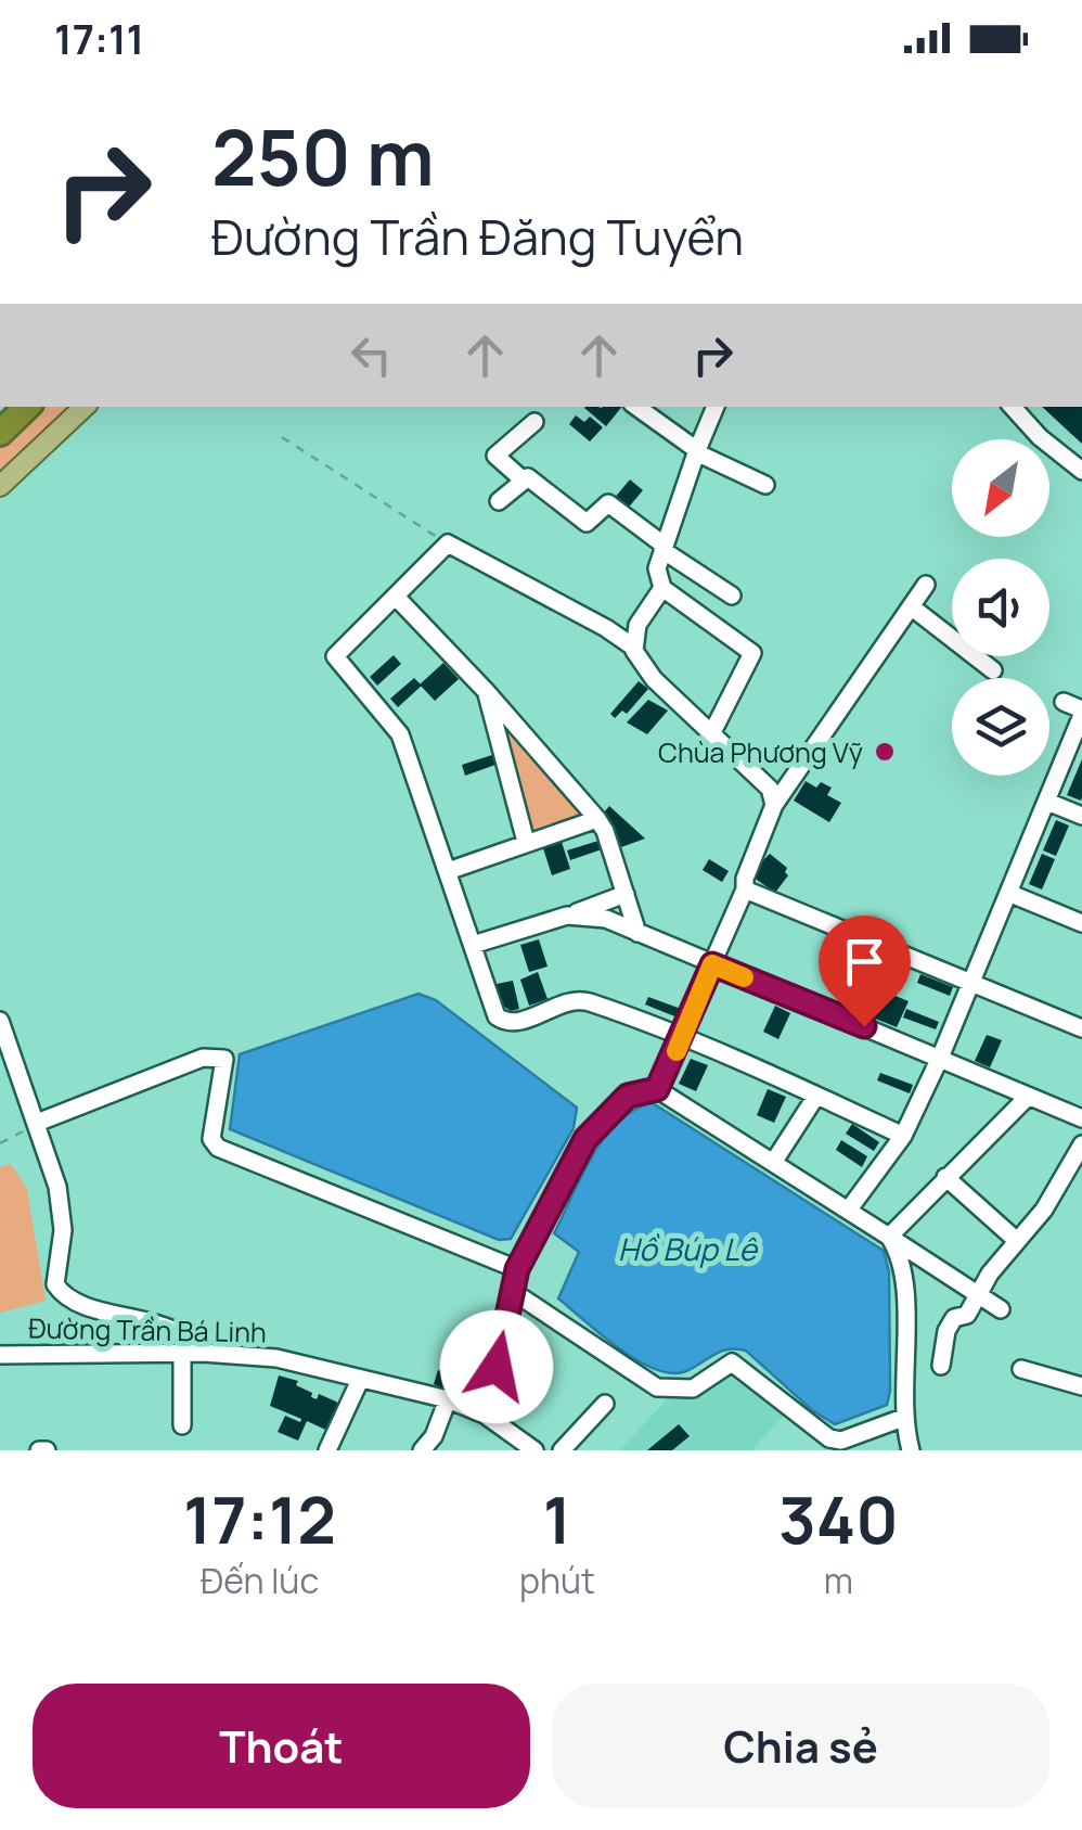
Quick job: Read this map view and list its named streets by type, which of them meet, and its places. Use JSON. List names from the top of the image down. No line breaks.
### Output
{"streets":{"street":["Đường Trần Bá Linh"]},"water":["Hồ Búp Lê"],"places":["Chùa Phương Vỹ"],"north":"bottom left","page":{"status":"17:11","turn":["250 m","Đường Trần Đăng Tuyển"],"eta":["17:12","Đến lúc","1","phút","340","m"],"buttons":["Thoát","Chia sẻ"]}}
